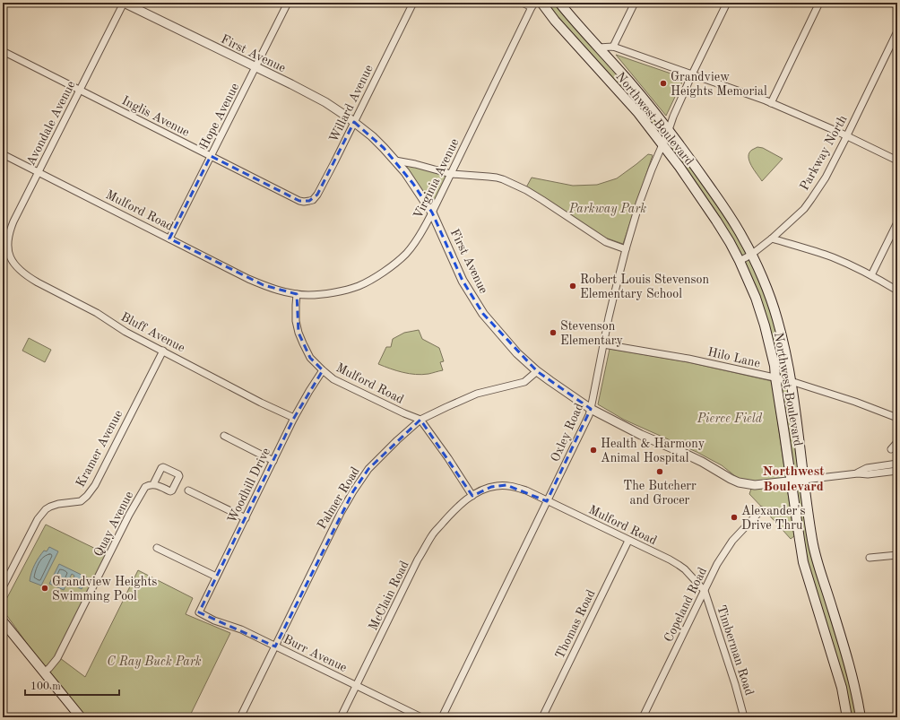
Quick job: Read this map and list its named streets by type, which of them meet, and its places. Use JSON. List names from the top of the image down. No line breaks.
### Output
{"streets":{"main road":["Northwest Boulevard"],"street":["First Avenue","Willard Avenue","Inglis Avenue","Hope Avenue","Avondale Avenue","Parkway North","Virginia Avenue","Mulford Road","Bluff Avenue","Hilo Lane","Oxley Road","Kramer Avenue","Woodhill Drive","Palmer Road","Quay Avenue","McClain Road","Copeland Road","Thomas Road","Timberman Road","Burr Avenue"]},"crossings":[["First Avenue","Willard Avenue"],["First Avenue","Hope Avenue"],["First Avenue","Northwest Boulevard"],["First Avenue","Avondale Avenue"],["First Avenue","Virginia Avenue"],["First Avenue","Oxley Road"],["First Avenue","Palmer Road"],["Willard Avenue","Inglis Avenue"],["Inglis Avenue","Hope Avenue"],["Inglis Avenue","Avondale Avenue"],["Hope Avenue","Mulford Road"],["Northwest Boulevard","Parkway North"],["Northwest Boulevard","Hilo Lane"],["Northwest Boulevard","Oxley Road"],["Avondale Avenue","Mulford Road"],["Avondale Avenue","Bluff Avenue"],["Virginia Avenue","Mulford Road"],["Mulford Road","Oxley Road"],["Mulford Road","Woodhill Drive"],["Mulford Road","Palmer Road"],["Mulford Road","McClain Road"],["Mulford Road","Copeland Road"],["Mulford Road","Thomas Road"],["Mulford Road","Timberman Road"],["Bluff Avenue","Kramer Avenue"],["Bluff Avenue","Woodhill Drive"],["Hilo Lane","Oxley Road"],["Woodhill Drive","Burr Avenue"],["Palmer Road","Burr Avenue"],["McClain Road","Burr Avenue"],["Copeland Road","Timberman Road"]],"districts":["Northwest Boulevard"],"parks":["Parkway Park","Pierce Field","C Ray Buck Park"],"places":["Grandview Heights Memorial","Robert Louis Stevenson Elementary School","Stevenson Elementary","Health & Harmony Animal Hospital","The Butcherr and Grocer","Alexander's Drive Thru","Grandview Heights Swimming Pool"],"scale_bar":"100 m"}
